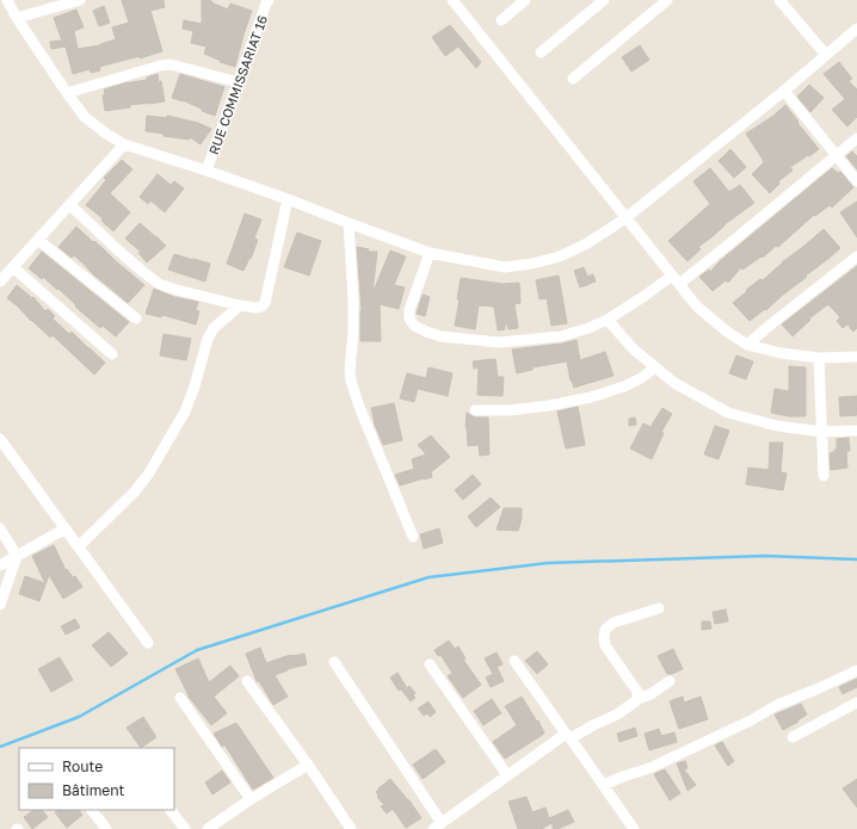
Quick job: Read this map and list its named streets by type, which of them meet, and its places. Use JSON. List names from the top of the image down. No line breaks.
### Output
{"streets":{"street":["RUE COMMISSARIAT 16"]},"legend":["Route","Bâtiment"]}
